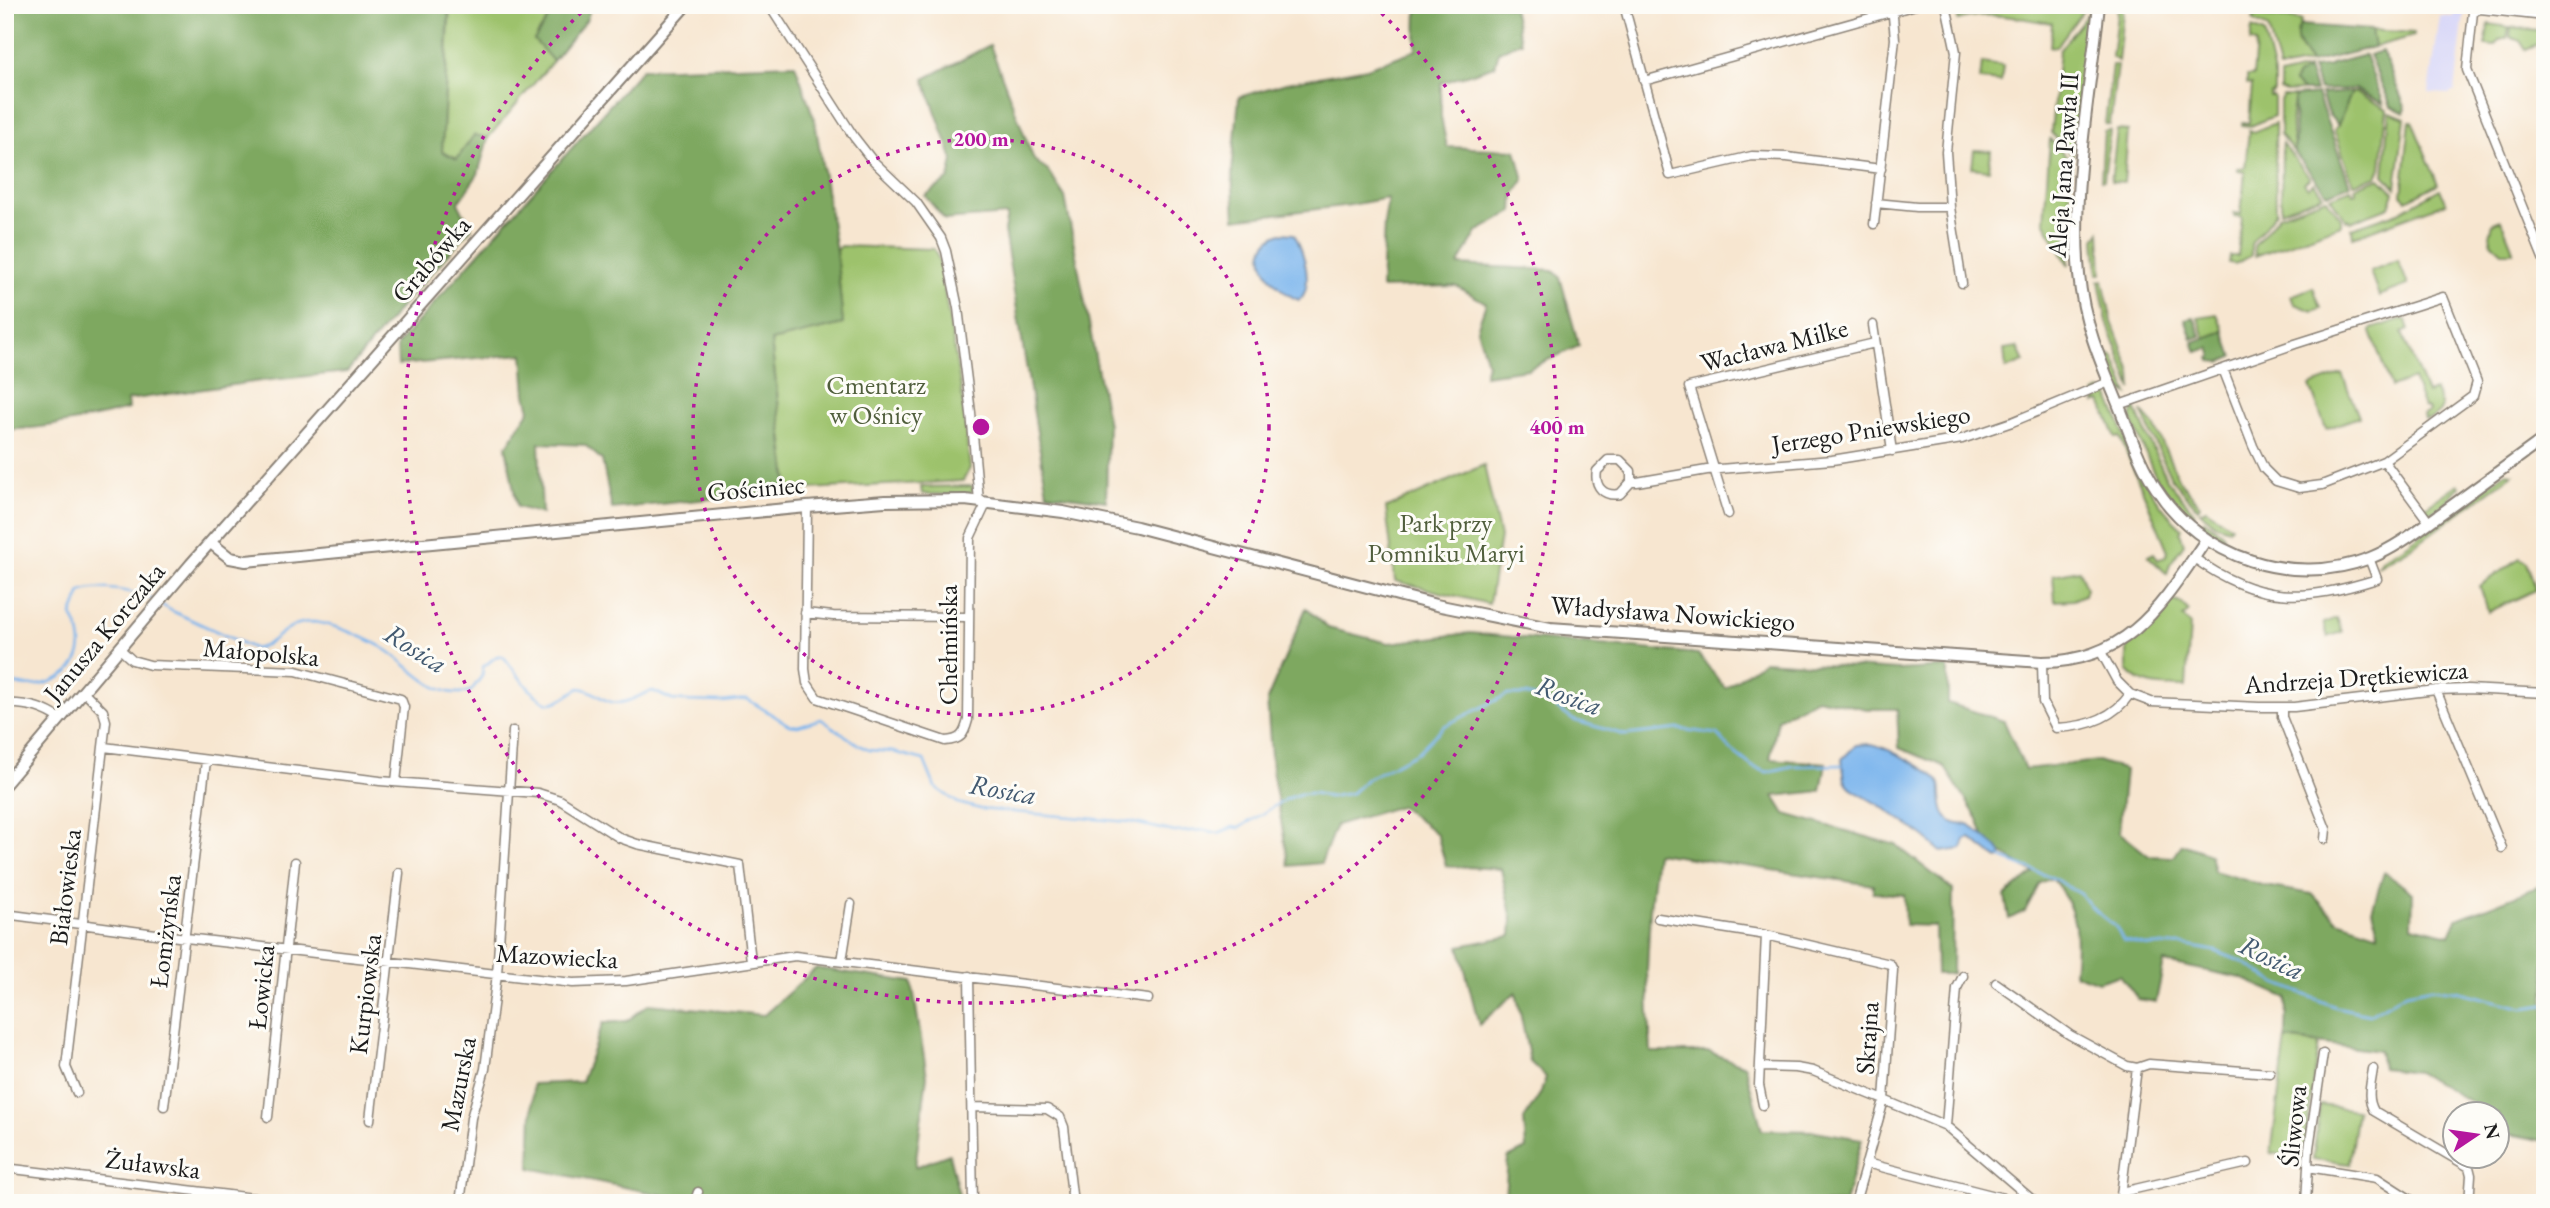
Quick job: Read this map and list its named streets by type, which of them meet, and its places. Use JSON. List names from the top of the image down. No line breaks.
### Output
{"streets":{"street":["Aleja Jana Pawła II","Grabówka","Wacława Milke","Jerzego Pniewskiego","Gościniec","Władysława Nowickiego","Janusza Korczaka","Chełmińska","Małopolska","Andrzeja Drętkiewicza","Białowieska","Łomżyńska","Mazowiecka","Łowicka","Kurpiowska","Skrajna","Mazurska","Śliwowa","Żuławska"]},"crossings":[["Aleja Jana Pawła II","Jerzego Pniewskiego"],["Aleja Jana Pawła II","Władysława Nowickiego"],["Grabówka","Gościniec"],["Grabówka","Janusza Korczaka"],["Wacława Milke","Jerzego Pniewskiego"],["Gościniec","Władysława Nowickiego"],["Gościniec","Janusza Korczaka"],["Gościniec","Chełmińska"],["Janusza Korczaka","Małopolska"],["Janusza Korczaka","Białowieska"],["Białowieska","Mazowiecka"],["Łomżyńska","Mazowiecka"],["Mazowiecka","Łowicka"],["Mazowiecka","Kurpiowska"],["Mazowiecka","Mazurska"]],"water":["Rosica"],"parks":["Cmentarz w Ośnicy","Park przy Pomniku Maryi"],"north":"right","rings":["200 m","400 m"]}
